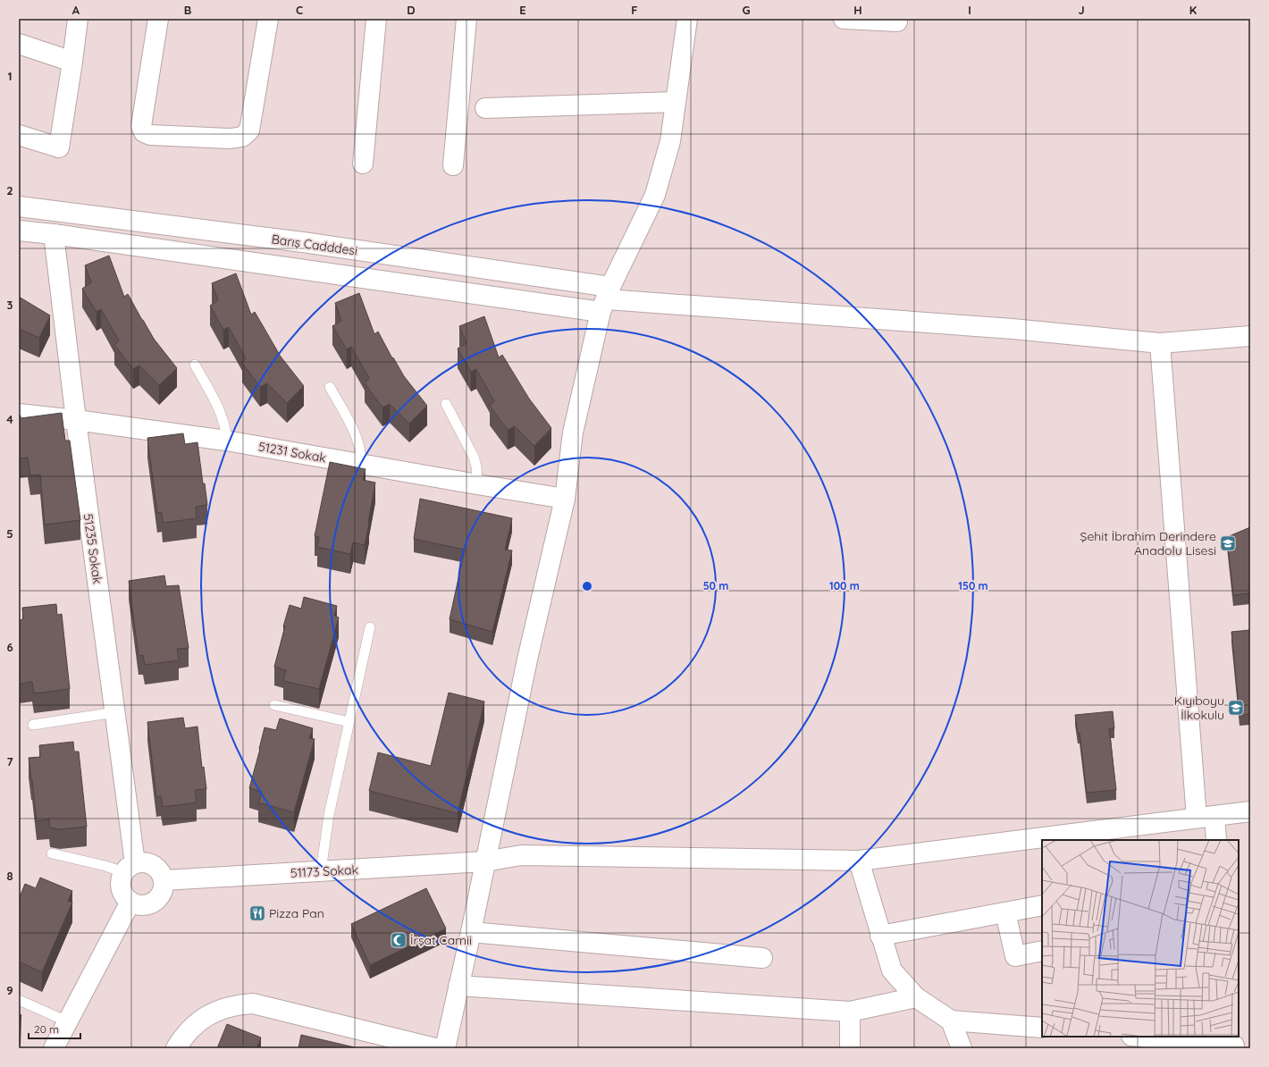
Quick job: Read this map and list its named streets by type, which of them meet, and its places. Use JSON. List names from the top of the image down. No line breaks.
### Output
{"streets":{"street":["Barış Cadddesi","51231 Sokak","51235 Sokak","51173 Sokak"]},"crossings":[["51231 Sokak","51235 Sokak"],["51235 Sokak","51173 Sokak"]],"places":{"school or university":["Şehit İbrahim Derindere Anadolu Lisesi","Kıyıboyu İlkokulu"],"restaurant":["Pizza Pan"],"mosque":["İrşat Camii"]},"scale_bar":"20 m","grid":{"columns":["A","B","C","D","E","F","G","H","I","J","K"],"rows":["1","2","3","4","5","6","7","8","9"]},"rings":["50 m","100 m","150 m"]}
